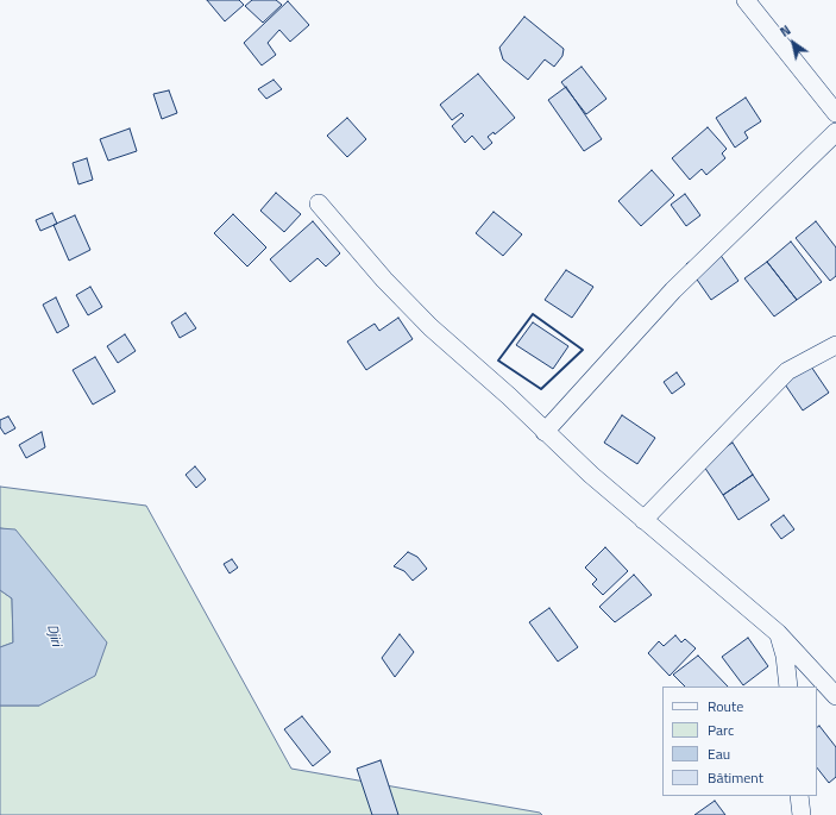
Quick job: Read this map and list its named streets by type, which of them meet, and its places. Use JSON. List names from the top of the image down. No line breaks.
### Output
{"water":["Djiri"],"legend":["Route","Parc","Eau","Bâtiment"],"north":"top left"}
